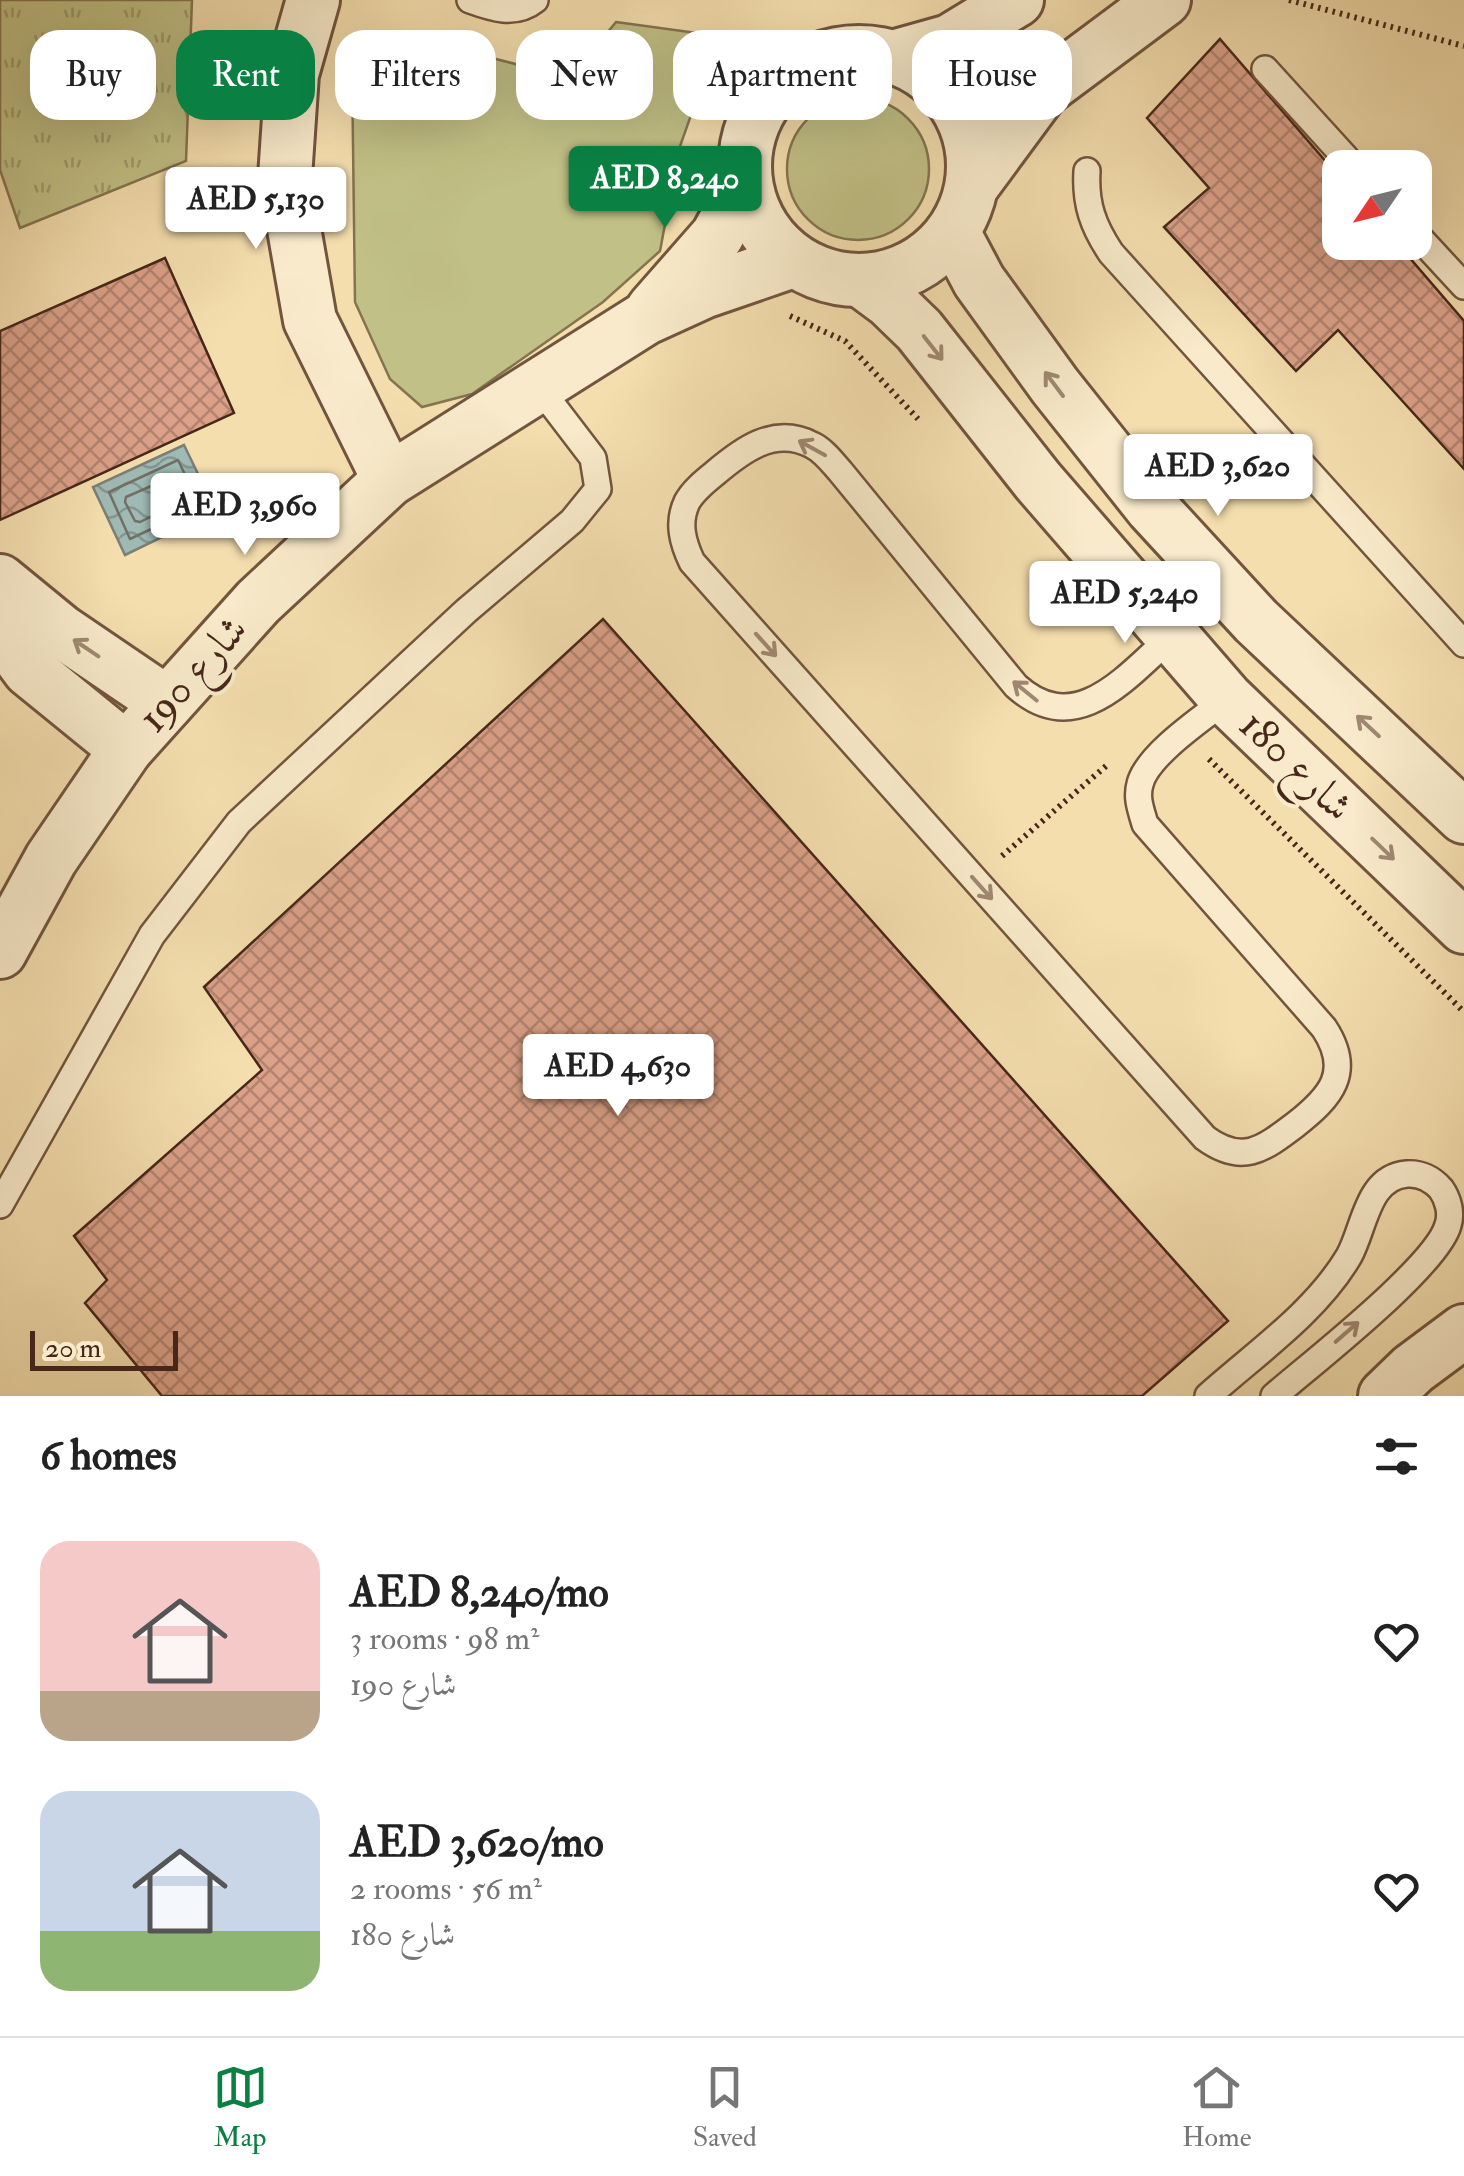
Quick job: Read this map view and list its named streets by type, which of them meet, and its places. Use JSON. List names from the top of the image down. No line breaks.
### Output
{"streets":{"street":["شارع 190","شارع 180"]},"crossings":[["شارع 190","شارع 180"]],"scale_bar":"20 m","north":"bottom left","page":{"chip":["Buy","Rent","Filters","New","Apartment","House"],"price":["AED 8,240","AED 5,130","AED 3,620","AED 3,960","AED 5,240","AED 4,630"],"scale":"20 m","heading":"6 homes","list":[{"name":"AED 8,240/mo","note":"3 rooms · 98 m² · شارع 190"},{"name":"AED 3,620/mo","note":"2 rooms · 56 m² · شارع 180"}],"tabs":["Map","Saved","Home"]}}
